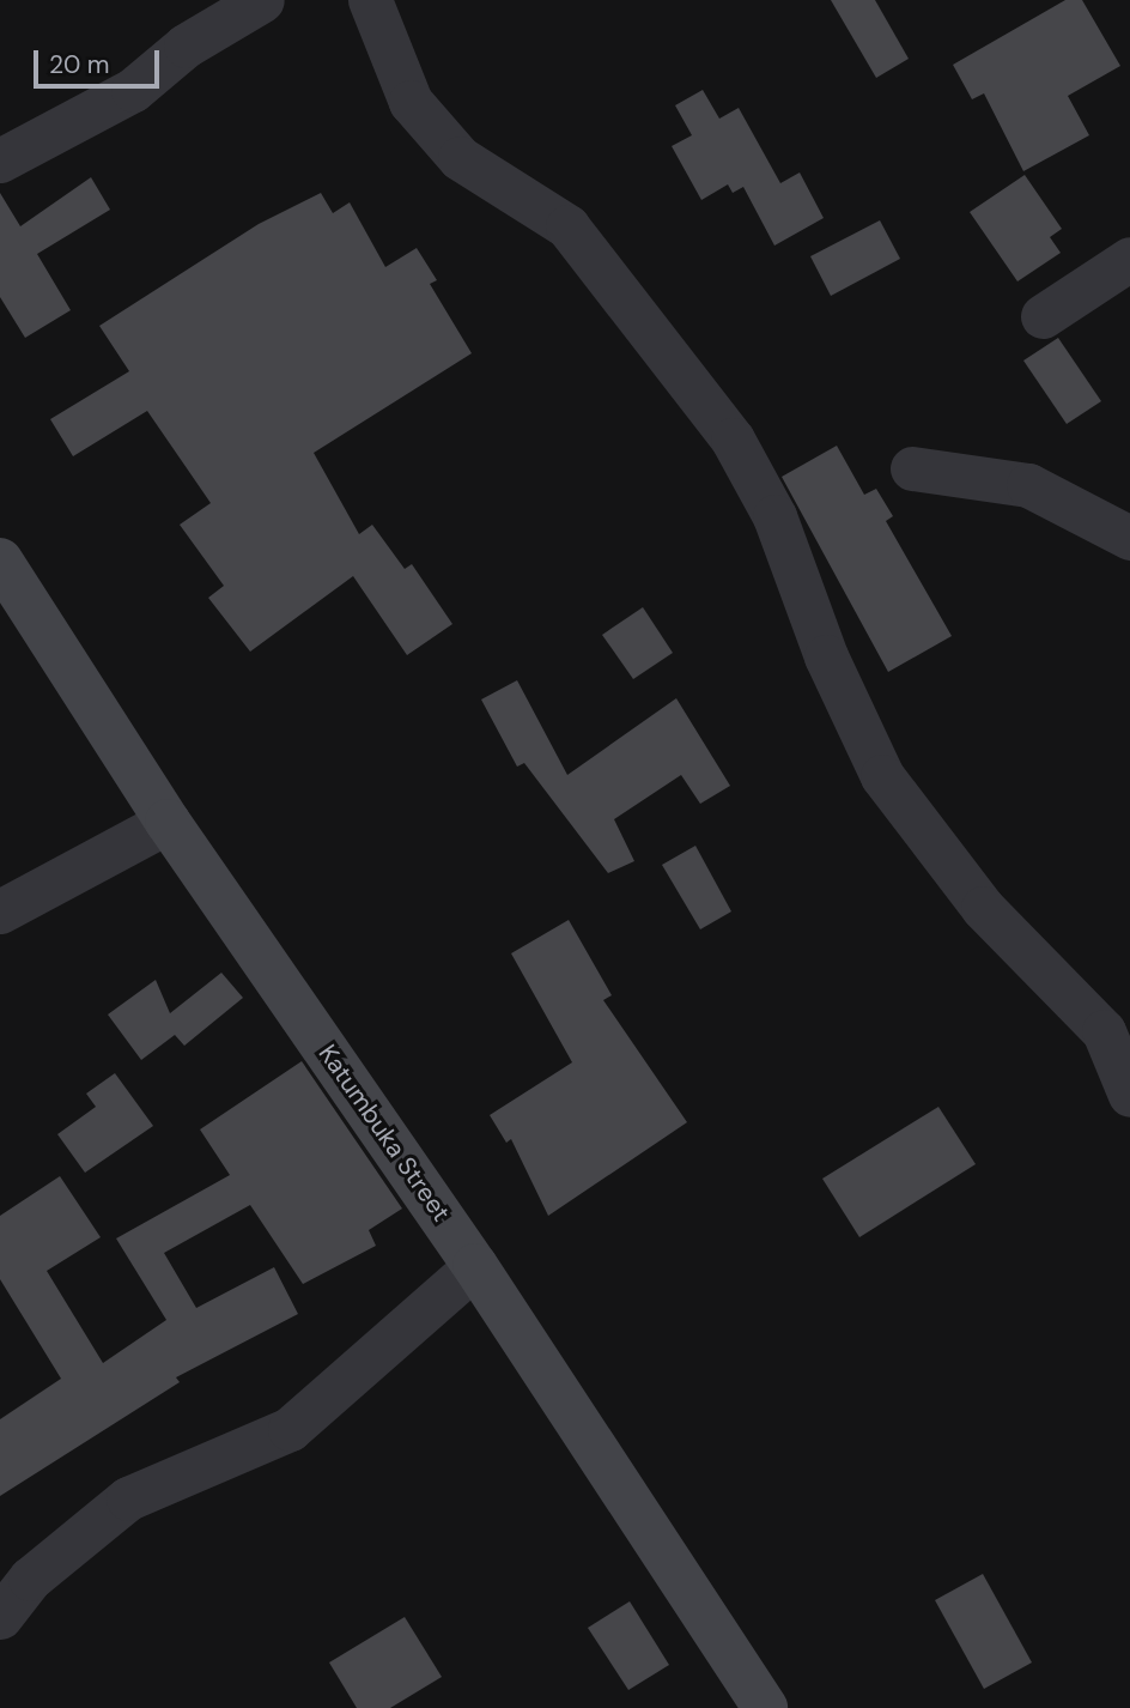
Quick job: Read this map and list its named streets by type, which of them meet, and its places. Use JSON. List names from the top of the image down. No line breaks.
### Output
{"streets":{"main road":["Katumbuka Street"]},"scale_bar":"20 m"}
